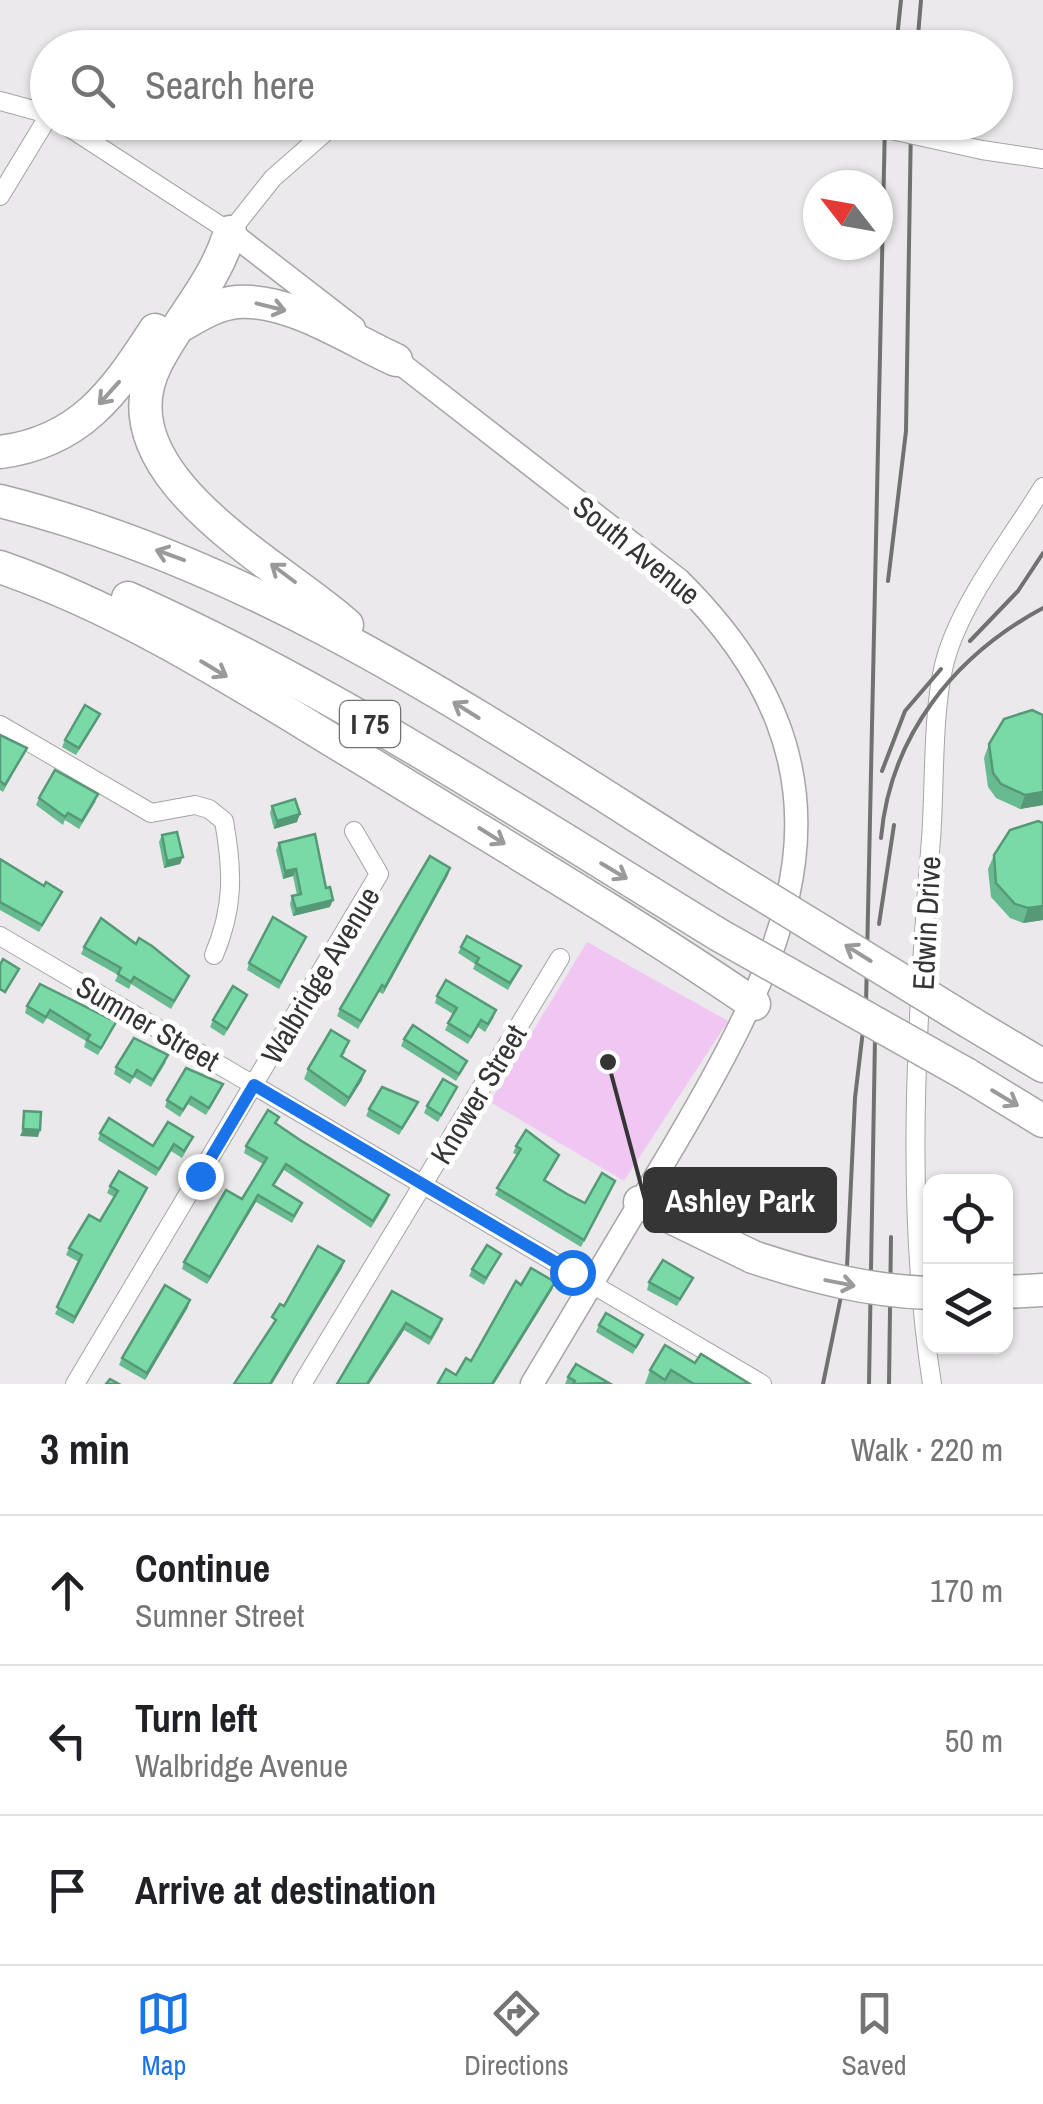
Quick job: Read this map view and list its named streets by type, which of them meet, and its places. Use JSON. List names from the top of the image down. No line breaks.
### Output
{"streets":{"highway":["I 75"],"street":["South Avenue","Edwin Drive","Walbridge Avenue","Sumner Street","Knower Street"]},"crossings":[["South Avenue","Sumner Street"],["Walbridge Avenue","Sumner Street"],["Sumner Street","Knower Street"]],"places":["Ashley Park"],"north":"top left","page":{"search":"Search here","heading":["3 min","Walk · 220 m"],"list":[["Continue","Sumner Street","170 m"],["Turn left","Walbridge Avenue","50 m"],"Arrive at destination"],"nav":["Map","Directions","Saved"]}}
